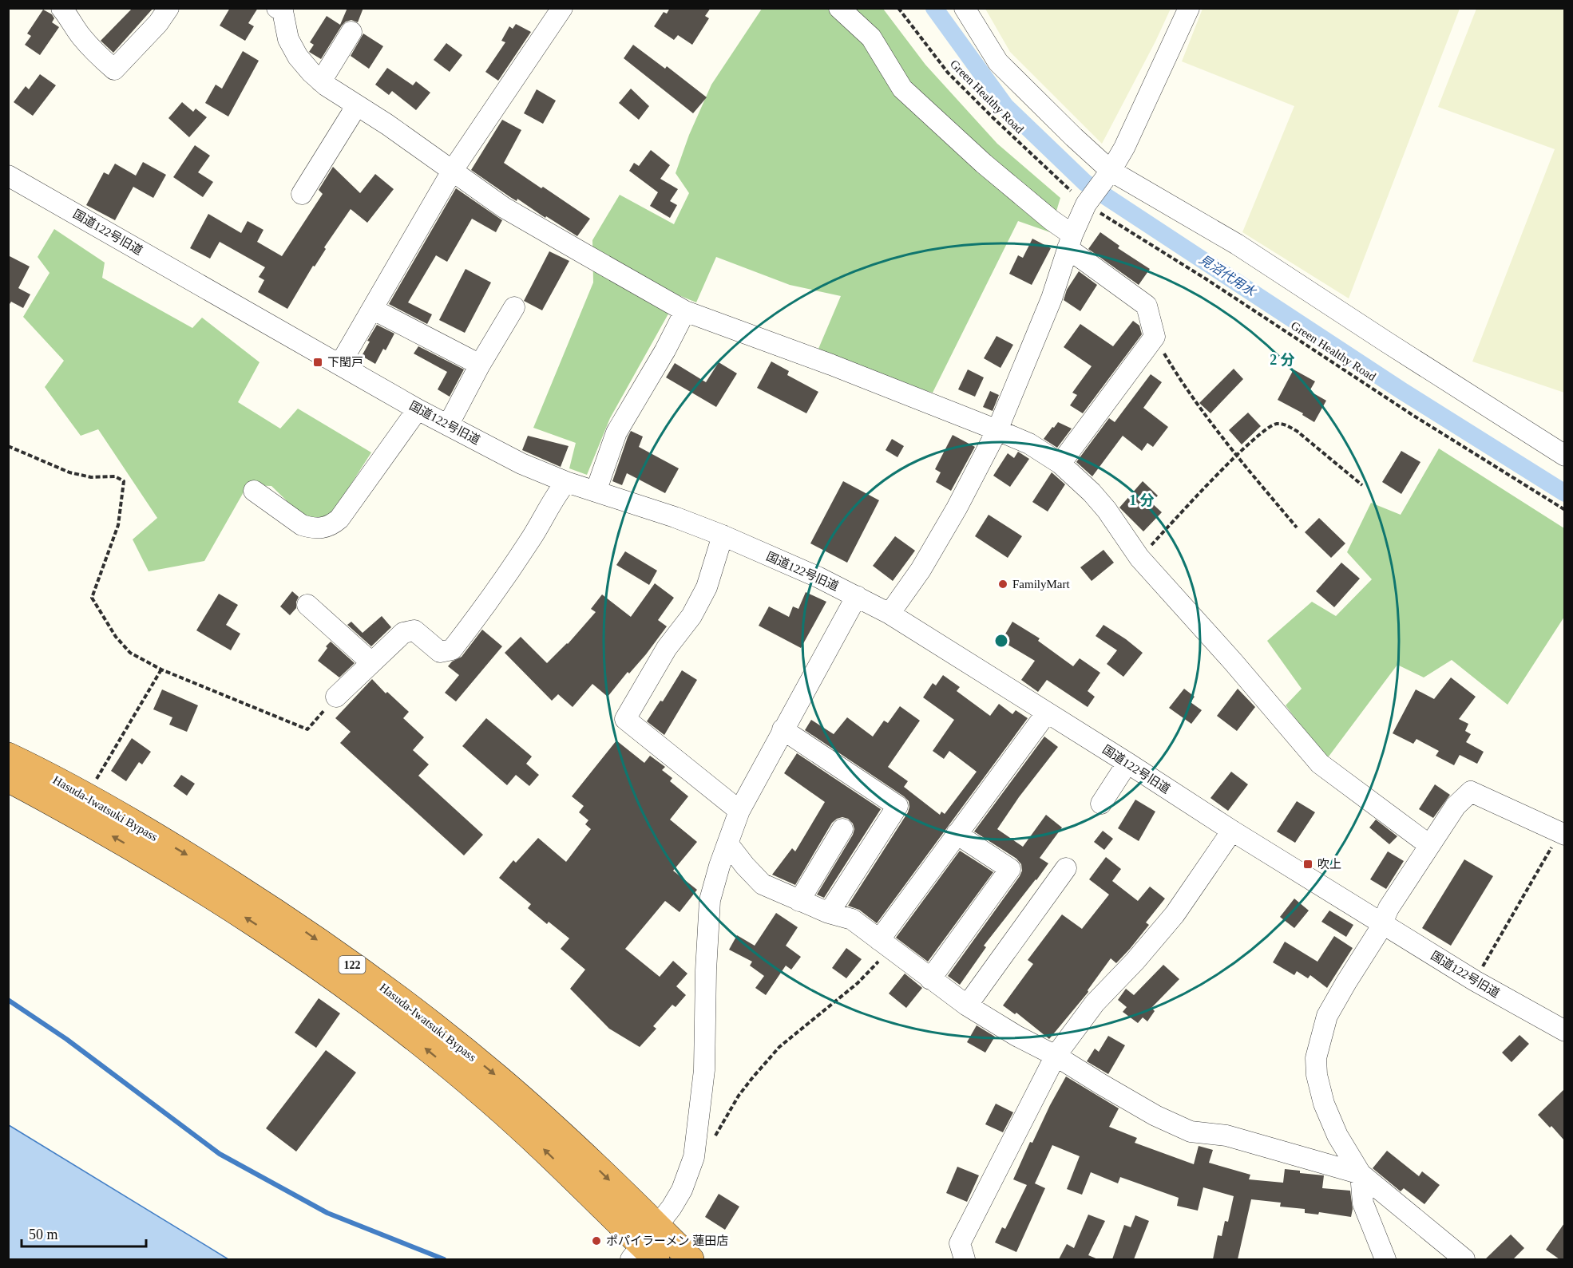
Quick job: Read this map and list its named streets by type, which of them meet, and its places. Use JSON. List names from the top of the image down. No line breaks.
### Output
{"streets":{"highway":["Hasuda-Iwatsuki Bypass","122"],"street":["国道122号旧道"],"path":["Green Healthy Road"]},"water":["見沼代用水"],"places":{"transit":["下閏戸","吹上"],"other":["FamilyMart","ポパイラーメン 蓮田店"]},"scale_bar":"50 m","rings":["2 分","1 分"]}
